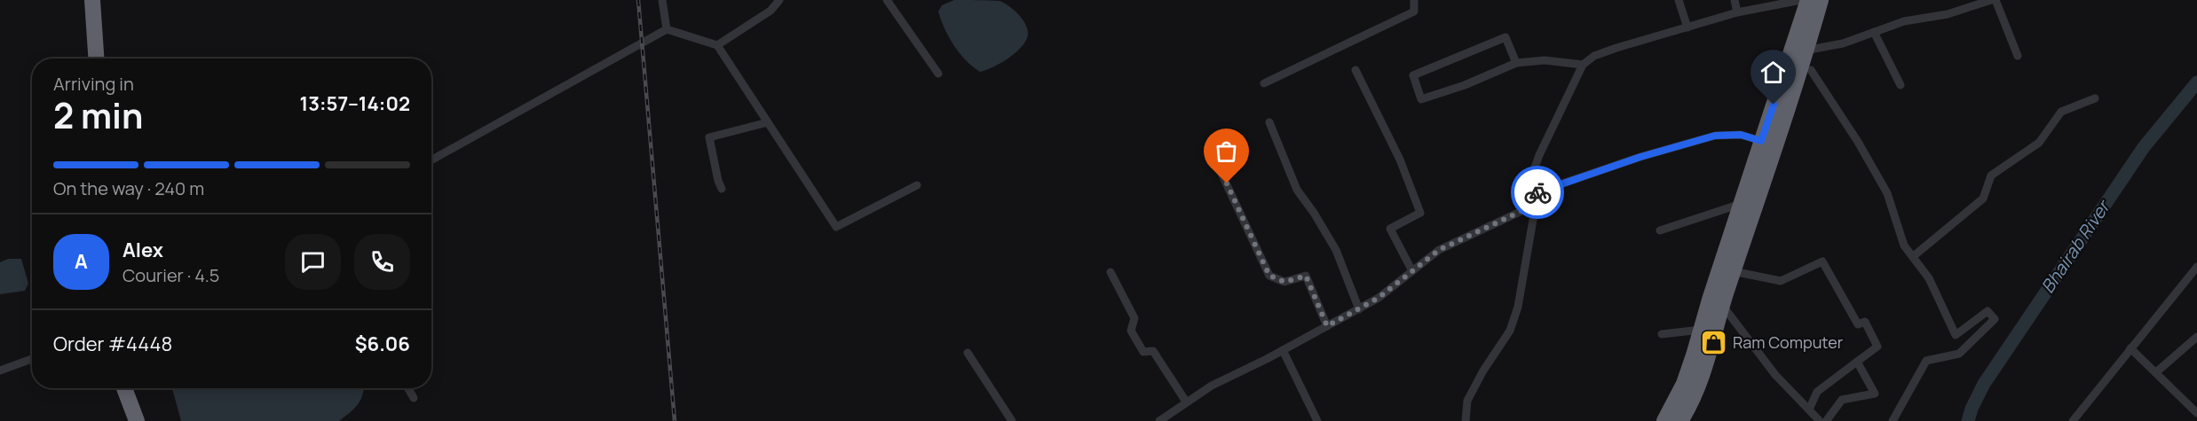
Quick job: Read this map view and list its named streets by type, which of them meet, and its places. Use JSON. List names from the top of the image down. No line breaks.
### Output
{"water":["Bhairab River"],"places":{"shop":["Ram Computer"]},"page":{"heading":["2 min","Arriving in","13:57–14:02"],"panel":["Alex","Courier · 4.5","Order #4448","$6.06"],"bar":"On the way · 240 m","round":"A"}}
